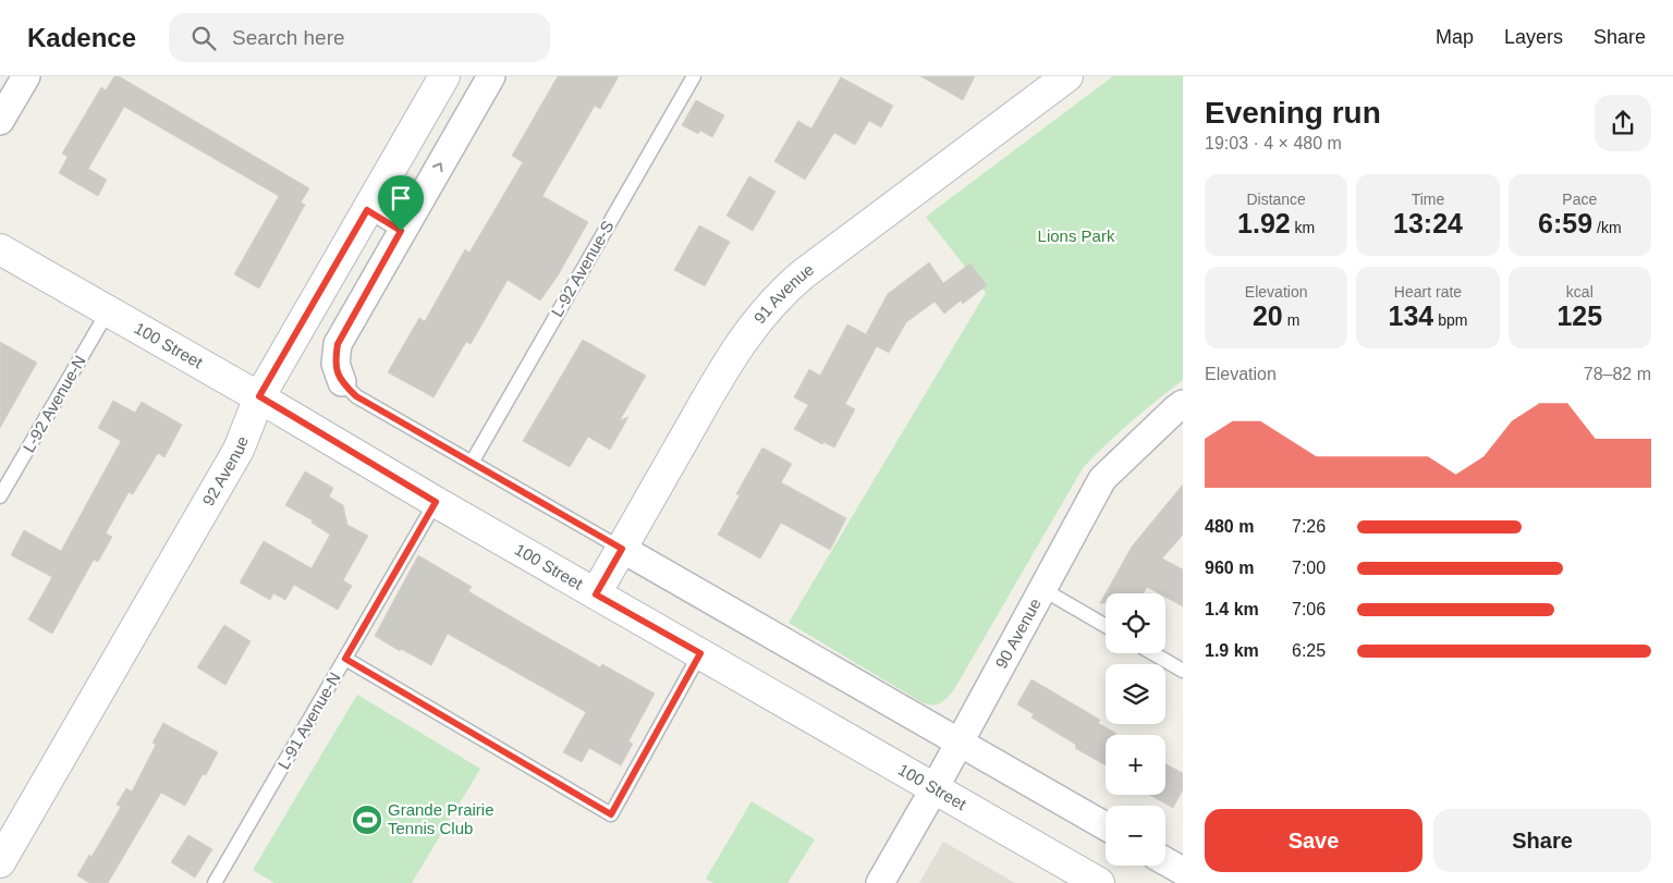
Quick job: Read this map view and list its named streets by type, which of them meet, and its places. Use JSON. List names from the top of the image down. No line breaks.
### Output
{"streets":{"street":["91 Avenue","100 Street","92 Avenue","90 Avenue"],"lane":["L-92 Avenue-S","L-92 Avenue-N","L-91 Avenue-N"]},"crossings":[["91 Avenue","100 Street"],["100 Street","L-92 Avenue-N"],["100 Street","92 Avenue"],["100 Street","90 Avenue"],["100 Street","L-91 Avenue-N"]],"parks":["Lions Park"],"places":{"sports":["Grande Prairie Tennis Club"]},"page":{"header":"Kadence","search":"Search here","nav":["Map","Layers","Share"],"heading":["Evening run","19:03 · 4 × 480 m"],"stats":[["Distance","1.92 km"],["Time","13:24"],["Pace","6:59 /km"],["Elevation","20 m"],["Heart rate","134 bpm"],["kcal","125"]],"chart":["Elevation","78–82 m"],"list":[{"name":"480 m","note":"7:26"},{"name":"960 m","note":"7:00"},{"name":"1.4 km","note":"7:06"},{"name":"1.9 km","note":"6:25"}],"map_buttons":["+","−"],"buttons":["Save","Share"]}}
